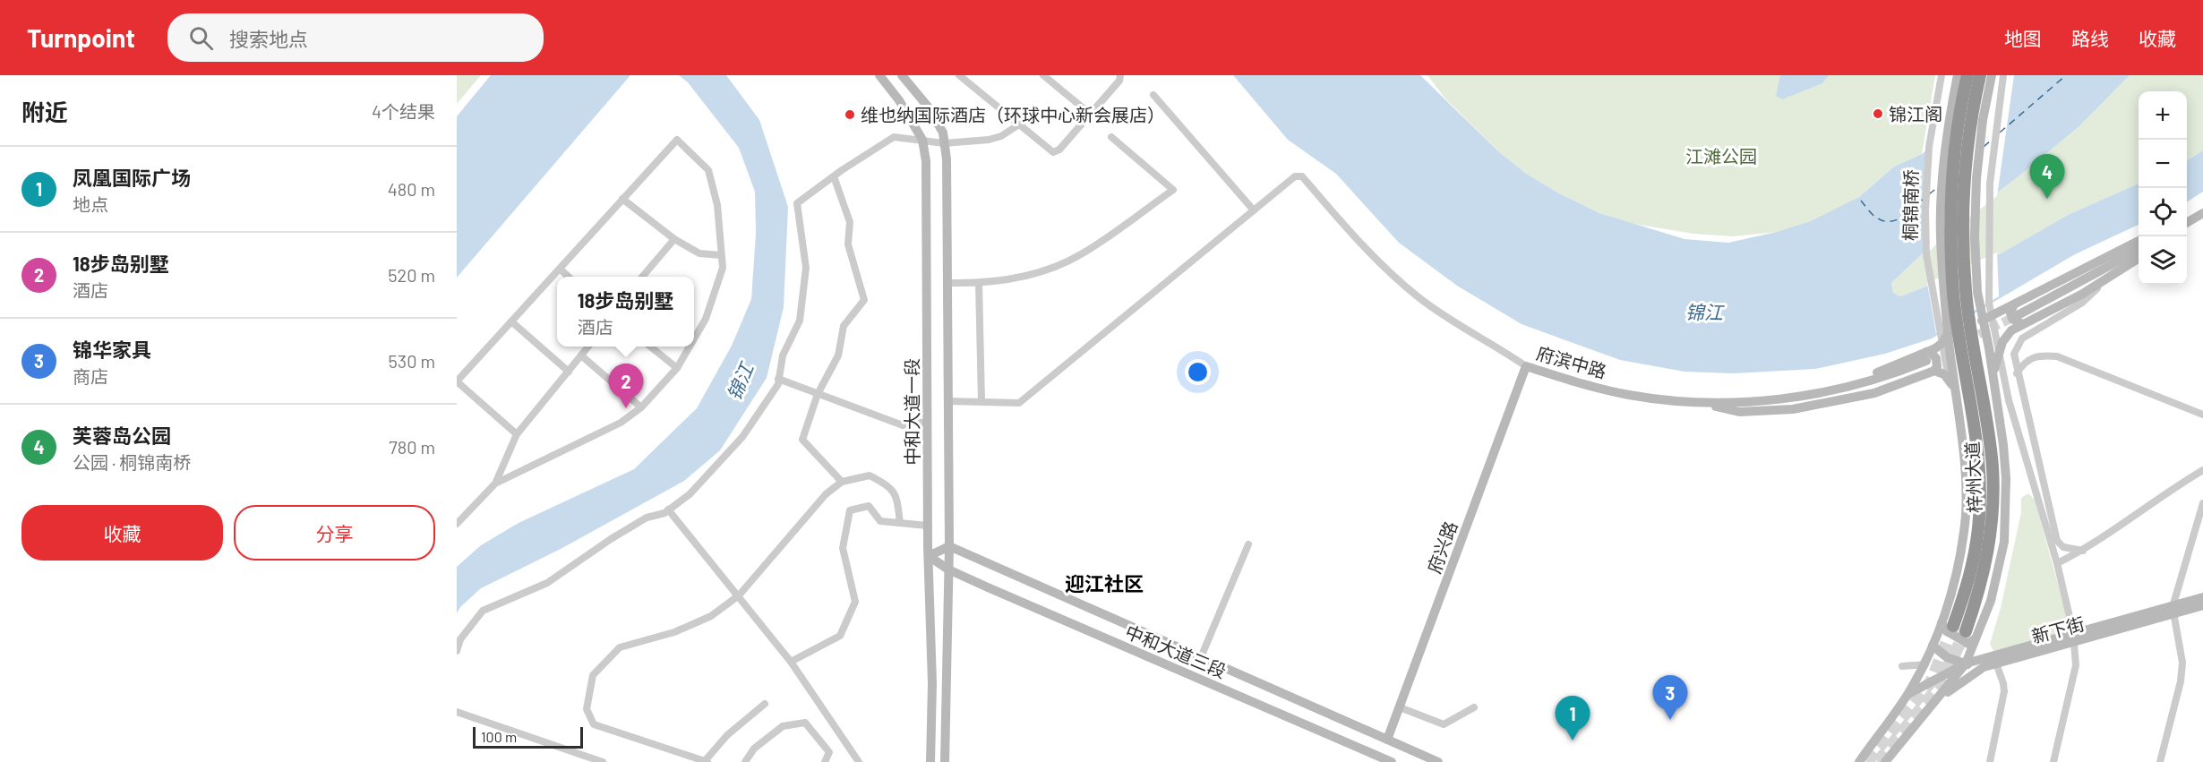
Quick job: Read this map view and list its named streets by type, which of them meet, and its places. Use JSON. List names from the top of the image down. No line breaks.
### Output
{"streets":{"highway":["梓州大道"],"main road":["桐锦南桥","府滨中路","中和大道一段","府兴路","新下街","中和大道三段"]},"crossings":[["桐锦南桥","府滨中路"],["桐锦南桥","梓州大道"],["府滨中路","梓州大道"],["府滨中路","府兴路"],["中和大道一段","中和大道三段"]],"districts":["迎江社区"],"water":["锦江"],"parks":["江滩公园"],"places":["锦江阁","维也纳国际酒店（环球中心新会展店）"],"scale_bar":"100 m","page":{"header":"Turnpoint","search":"搜索地点","nav":["地图","路线","收藏"],"heading":["附近","4个结果"],"map_buttons":["+","−"],"list":[{"mark":"1","name":"凤凰国际广场","note":"地点","value":"480 m"},{"mark":"2","name":"18步岛别墅","note":"酒店","value":"520 m"},{"mark":"3","name":"锦华家具","note":"商店","value":"530 m"},{"mark":"4","name":"芙蓉岛公园","note":"公园 · 桐锦南桥","value":"780 m"}],"pins":["4","2","3","1"],"popup":["18步岛别墅","酒店"],"buttons":["收藏","分享"],"scale":"100 m"}}
